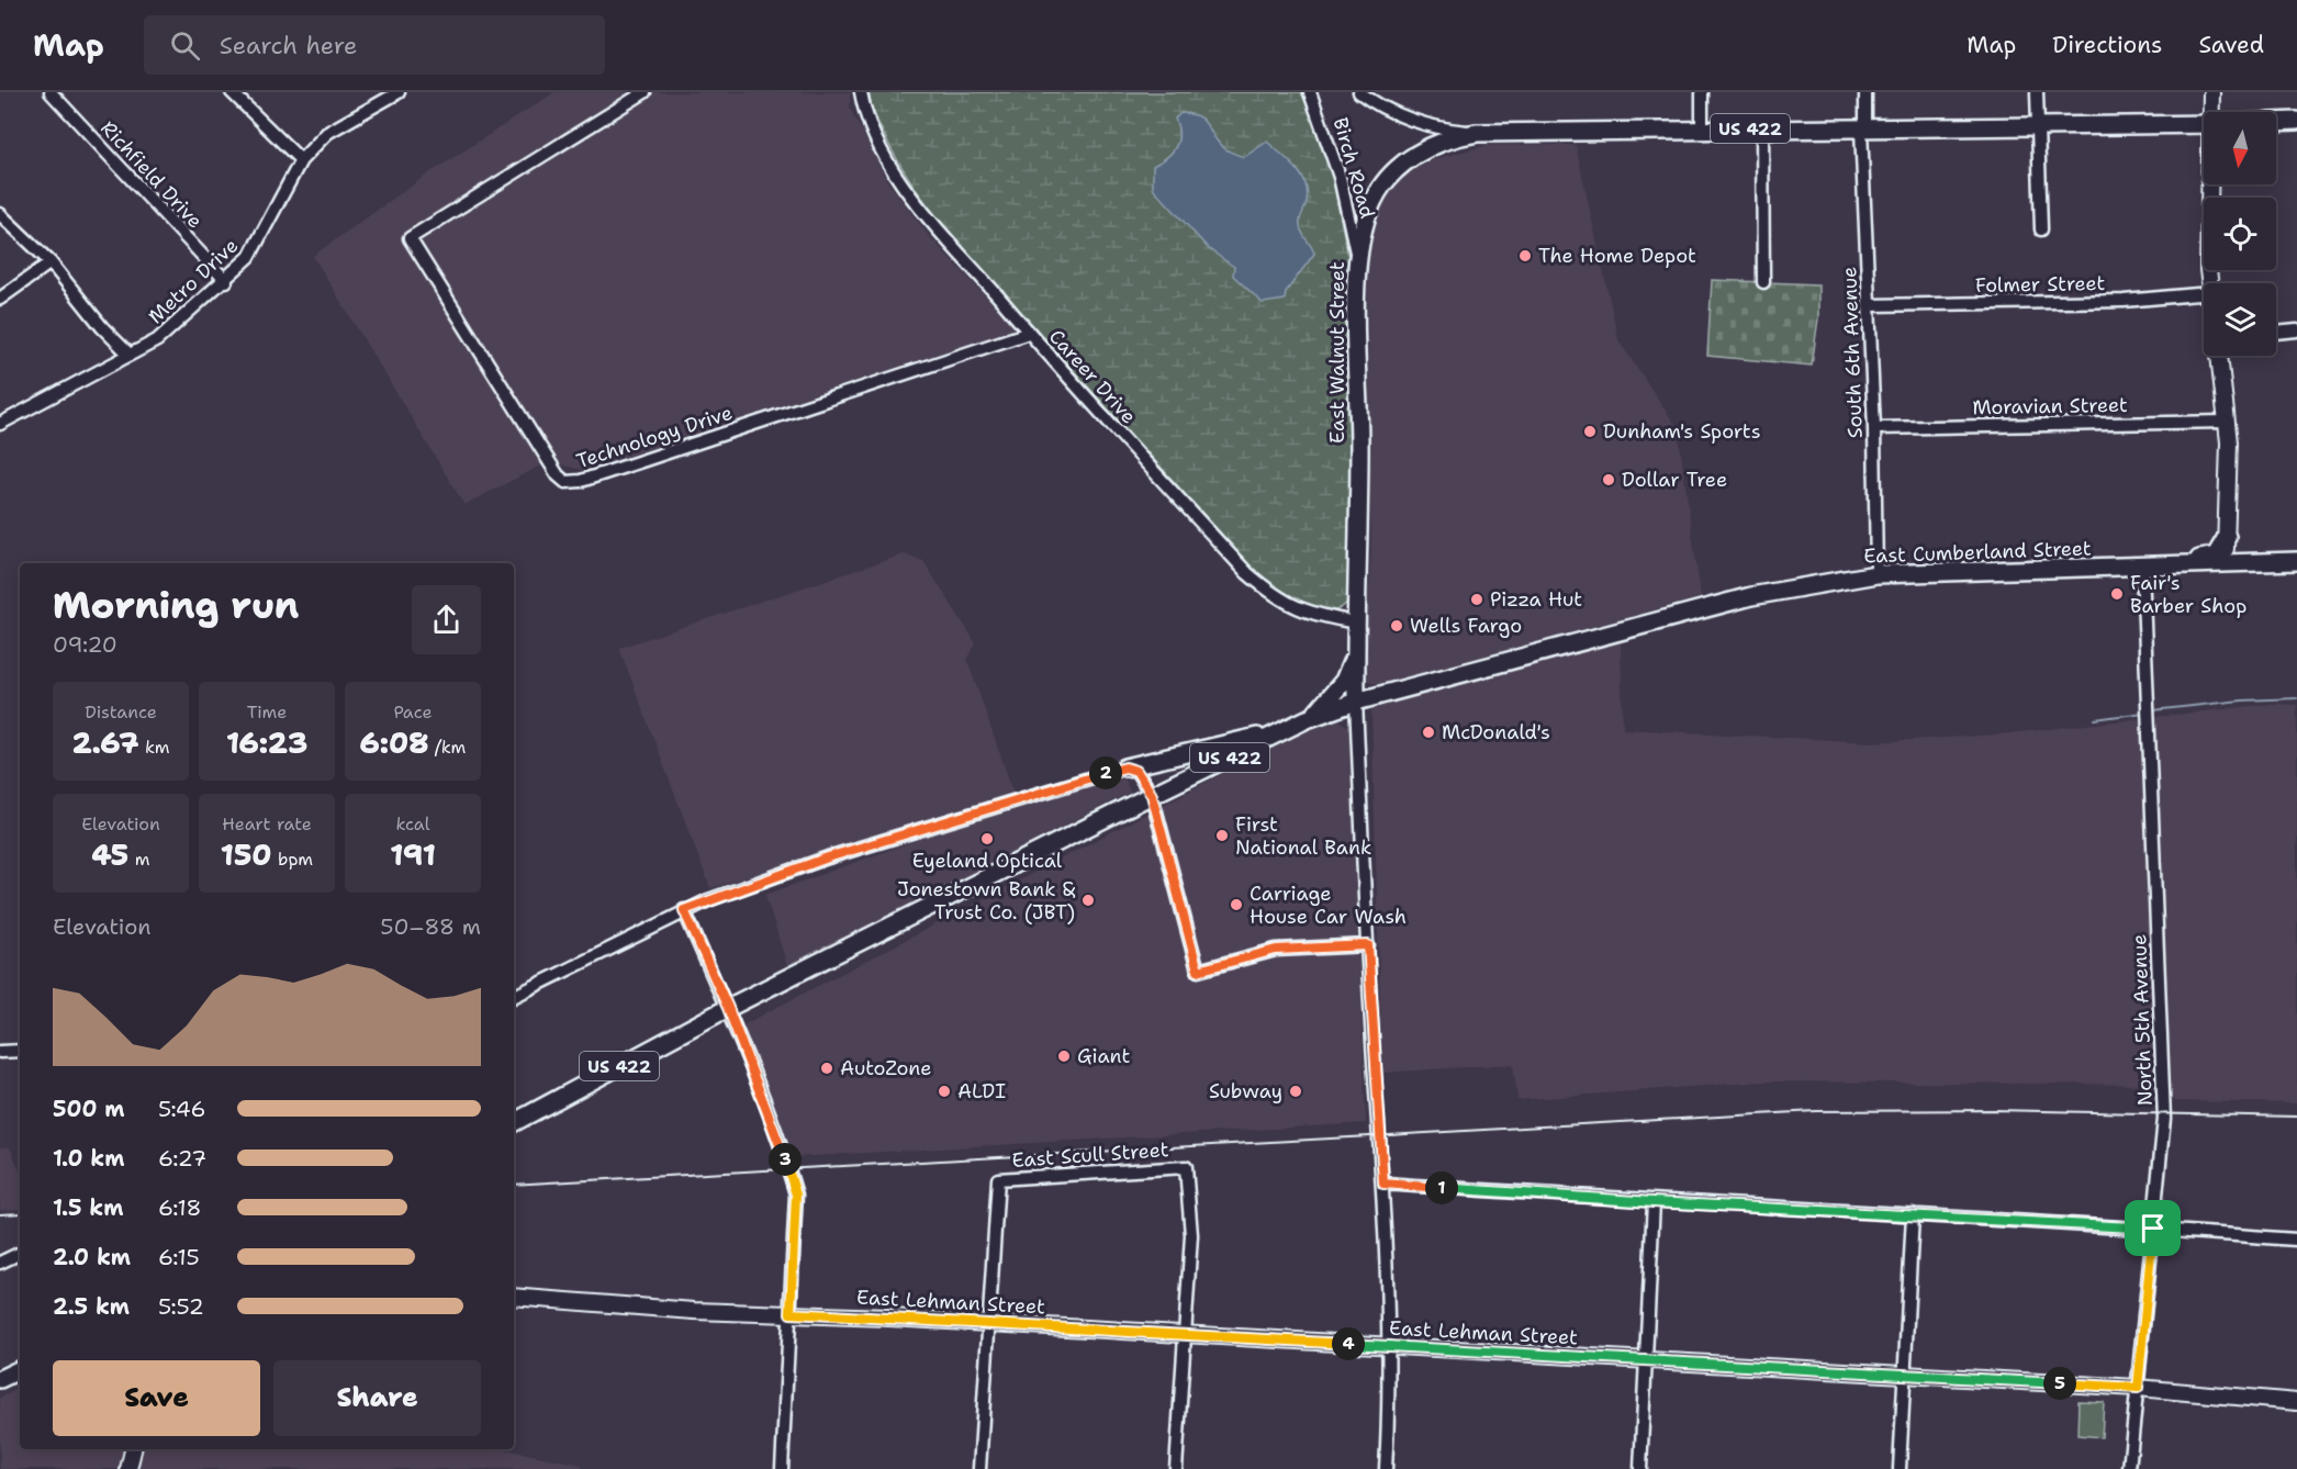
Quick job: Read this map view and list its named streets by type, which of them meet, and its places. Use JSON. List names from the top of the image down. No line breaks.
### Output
{"streets":{"highway":["US 422","East Walnut Street","East Cumberland Street"],"main road":["East Lehman Street"],"street":["Birch Road","Richfield Drive","Metro Drive","Folmer Street","South 6th Avenue","Career Drive","Moravian Street","Technology Drive","North 5th Avenue","East Scull Street"]},"crossings":[["US 422","East Walnut Street"],["US 422","East Cumberland Street"],["Birch Road","East Walnut Street"],["Richfield Drive","Metro Drive"],["Folmer Street","South 6th Avenue"],["East Walnut Street","South 6th Avenue"],["East Walnut Street","Career Drive"],["East Walnut Street","East Cumberland Street"],["South 6th Avenue","Moravian Street"],["South 6th Avenue","East Cumberland Street"],["Career Drive","Technology Drive"],["East Cumberland Street","North 5th Avenue"],["North 5th Avenue","East Lehman Street"],["East Scull Street","East Lehman Street"]],"places":["The Home Depot","Dunham's Sports","Dollar Tree","Fair's Barber Shop","Pizza Hut","Wells Fargo","McDonald's","First National Bank","Eyeland Optical","Jonestown Bank & Trust Co. (JBT)","Carriage House Car Wash","Giant","AutoZone","ALDI","Subway"],"north":"bottom","page":{"header":"Map","search":"Search here","nav":["Map","Directions","Saved"],"heading":["Morning run","09:20"],"stats":[["Distance","2.67 km"],["Time","16:23"],["Pace","6:08 /km"],["Elevation","45 m"],["Heart rate","150 bpm"],["kcal","191"]],"pins":["2","3","1","4","5"],"chart":["Elevation","50–88 m"],"list":[{"name":"500 m","note":"5:46"},{"name":"1.0 km","note":"6:27"},{"name":"1.5 km","note":"6:18"},{"name":"2.0 km","note":"6:15"},{"name":"2.5 km","note":"5:52"}],"buttons":["Save","Share"]}}
